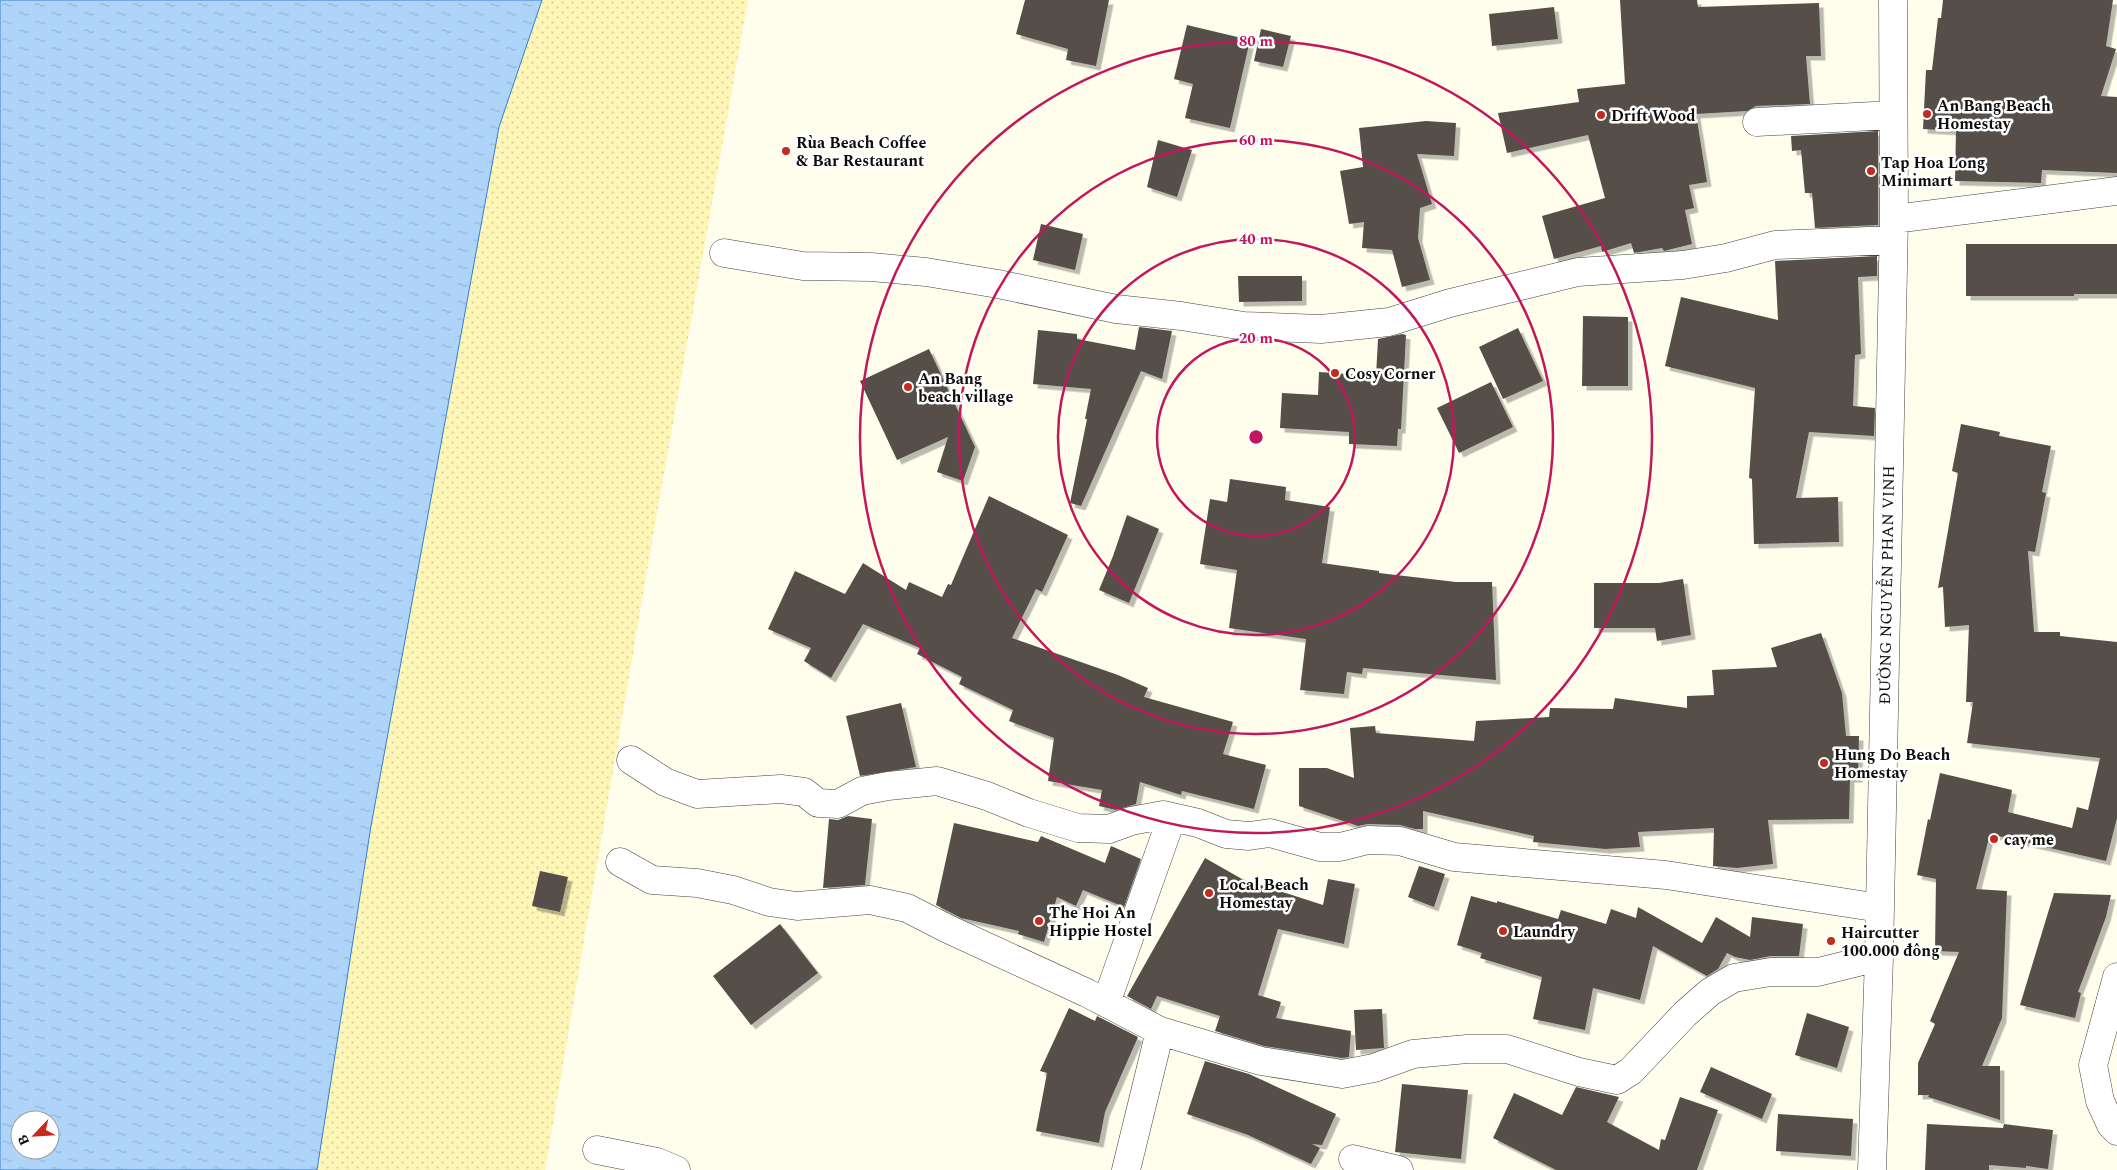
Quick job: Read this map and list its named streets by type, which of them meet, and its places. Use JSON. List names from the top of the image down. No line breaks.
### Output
{"streets":{"street":["ĐƯỜNG NGUYỄN PHAN VINH"]},"places":["An Bang Beach Homestay","Drift Wood","Rùa Beach Coffee & Bar Restaurant","Tap Hoa Long Minimart","Cosy Corner","An Bang beach village","Hung Do Beach Homestay","cay me","Local Beach Homestay","The Hoi An Hippie Hostel","Laundry","Haircutter 100.000 đông"],"north":"bottom left","rings":["80 m","60 m","40 m","20 m"]}
